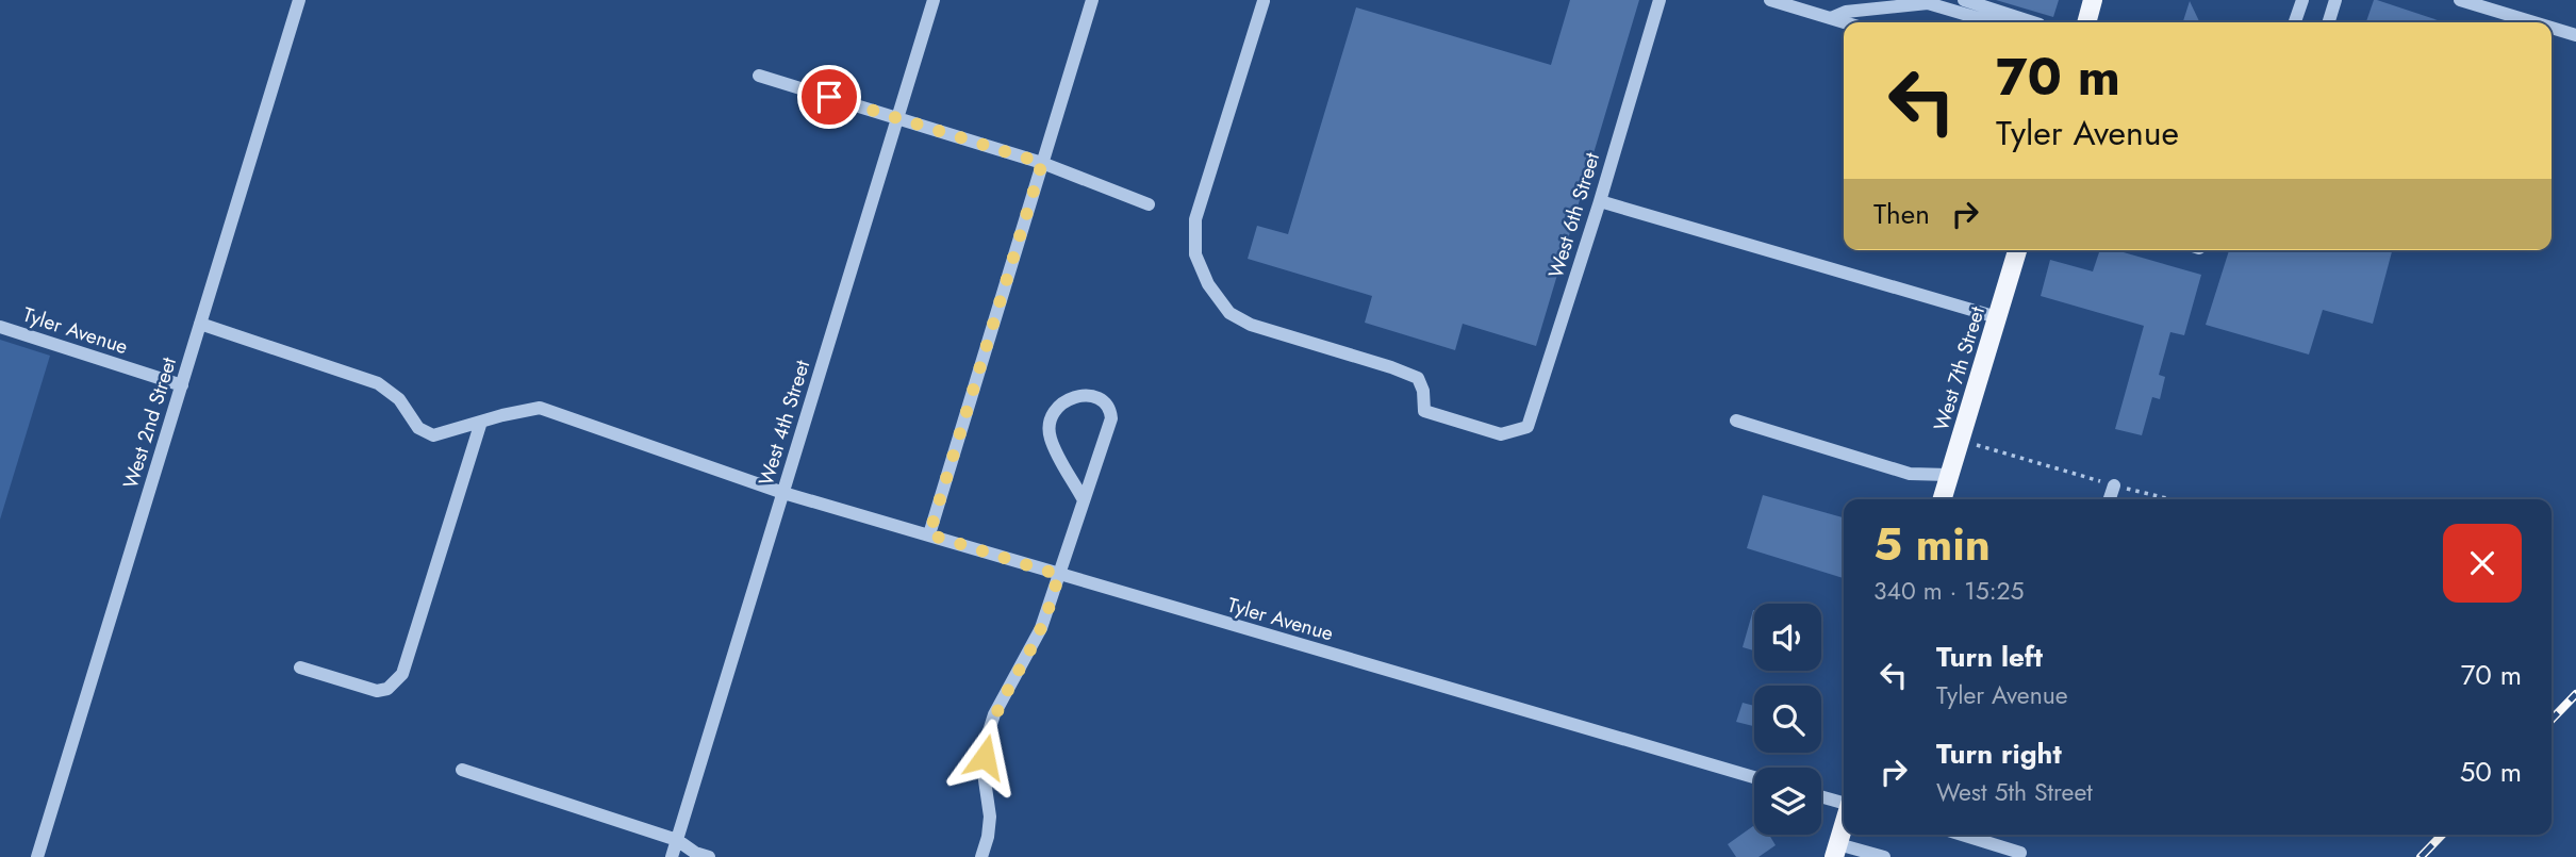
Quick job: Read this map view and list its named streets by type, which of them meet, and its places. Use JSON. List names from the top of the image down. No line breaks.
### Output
{"streets":{"main road":["West 7th Street"],"street":["West 6th Street","Tyler Avenue","West 2nd Street","West 4th Street"]},"crossings":[["Tyler Avenue","West 2nd Street"],["Tyler Avenue","West 4th Street"]],"page":{"turn":["70 m","Tyler Avenue"],"then":"Then","heading":["5 min","340 m · 15:25"],"list":[{"name":"Turn left","note":"Tyler Avenue","value":"70 m"},{"name":"Turn right","note":"West 5th Street","value":"50 m"}]}}
